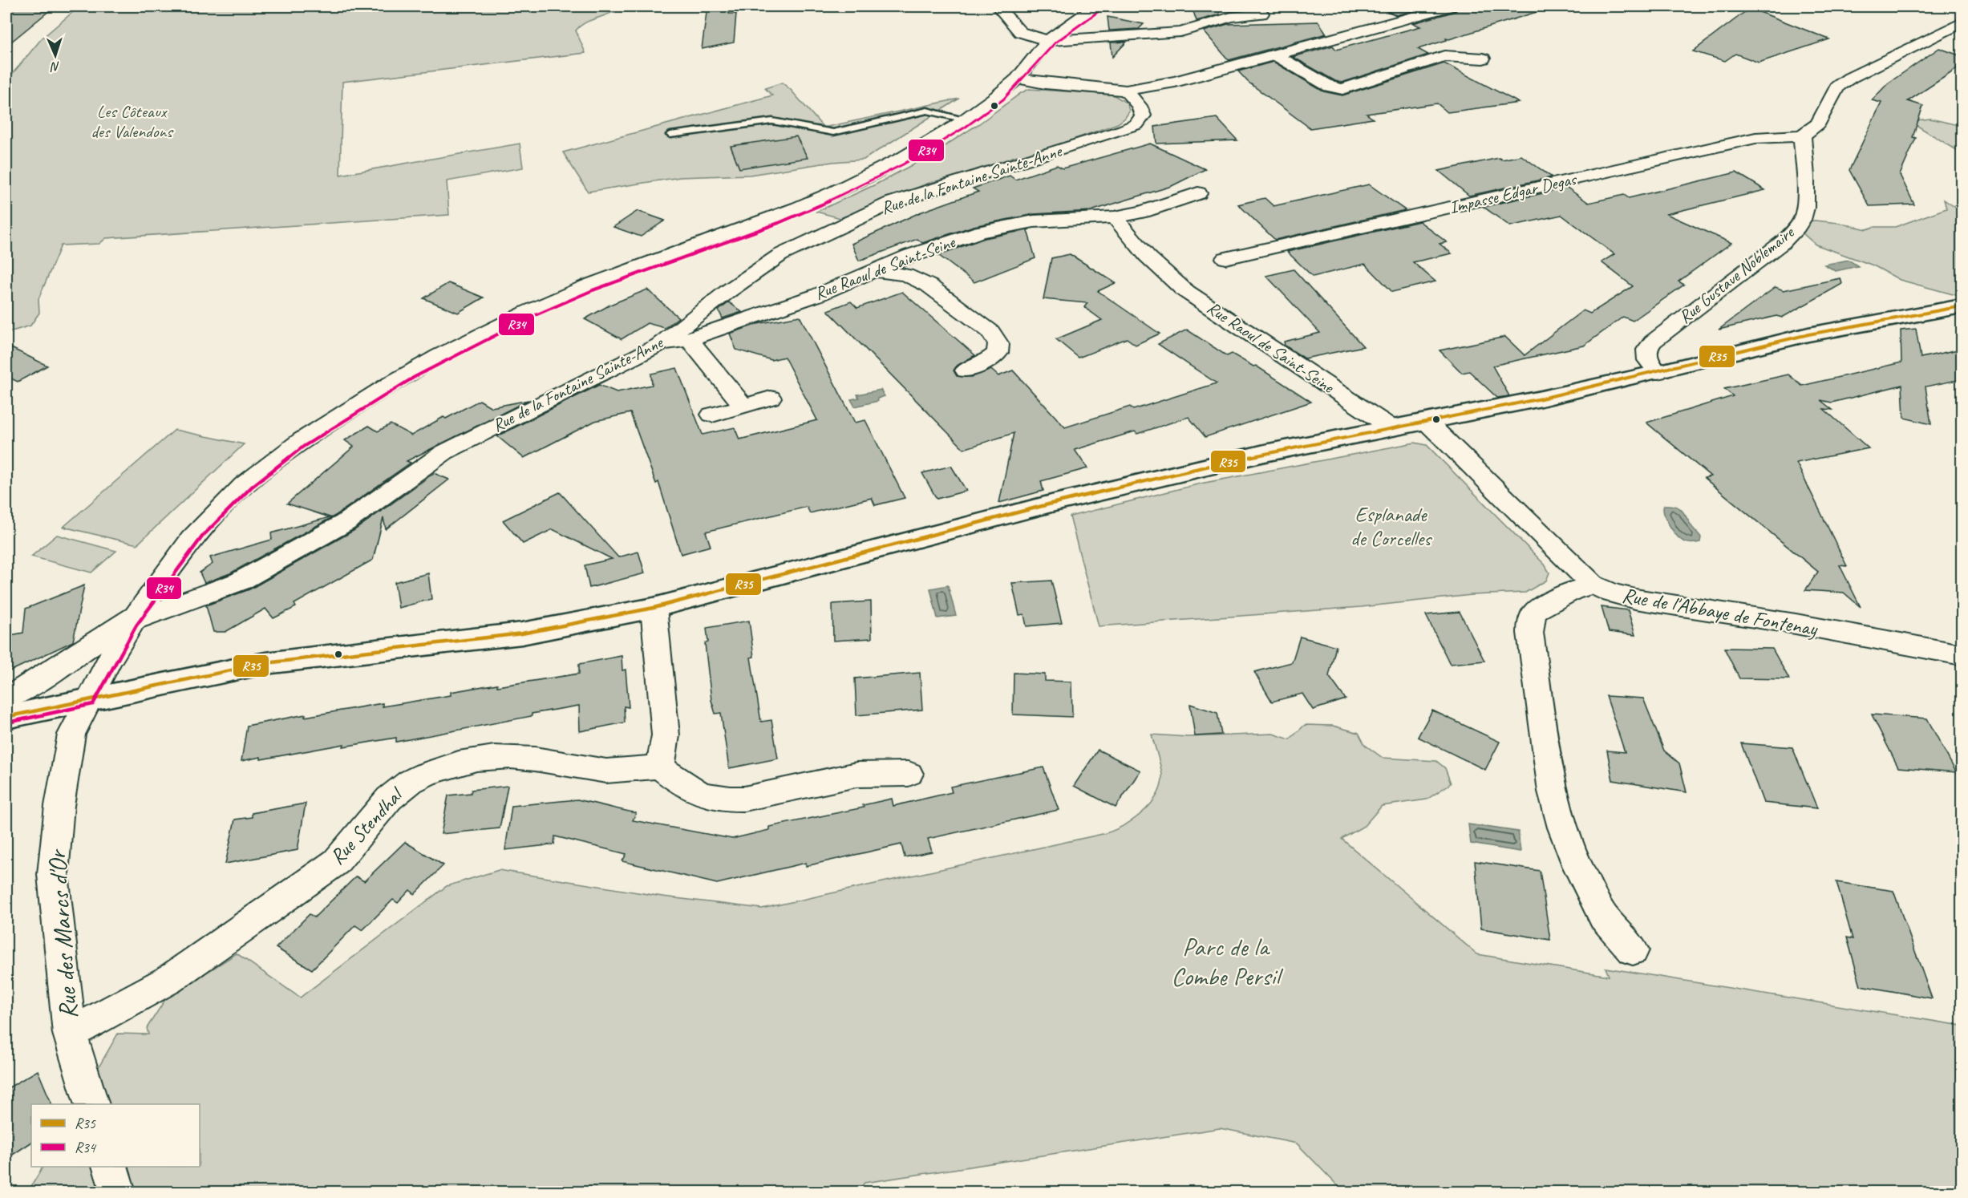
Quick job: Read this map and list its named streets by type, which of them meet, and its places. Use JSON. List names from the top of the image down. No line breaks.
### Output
{"streets":{"street":["Rue de la Fontaine Sainte-Anne","Impasse Edgar Degas","Rue Raoul de Saint-Seine","Rue Gustave Noblemaire","Rue de l'Abbaye de Fontenay","Rue Stendhal","Rue des Marcs d'Or"]},"crossings":[["Rue de la Fontaine Sainte-Anne","Rue Raoul de Saint-Seine"],["Rue de la Fontaine Sainte-Anne","Rue des Marcs d'Or"],["Impasse Edgar Degas","Rue Gustave Noblemaire"],["Rue Stendhal","Rue des Marcs d'Or"]],"parks":["Les Côteaux des Valendons","Esplanade de Corcelles","Parc de la Combe Persil"],"lines":["transit line R34","transit line R35"],"legend":["R35","R34"],"north":"bottom"}
